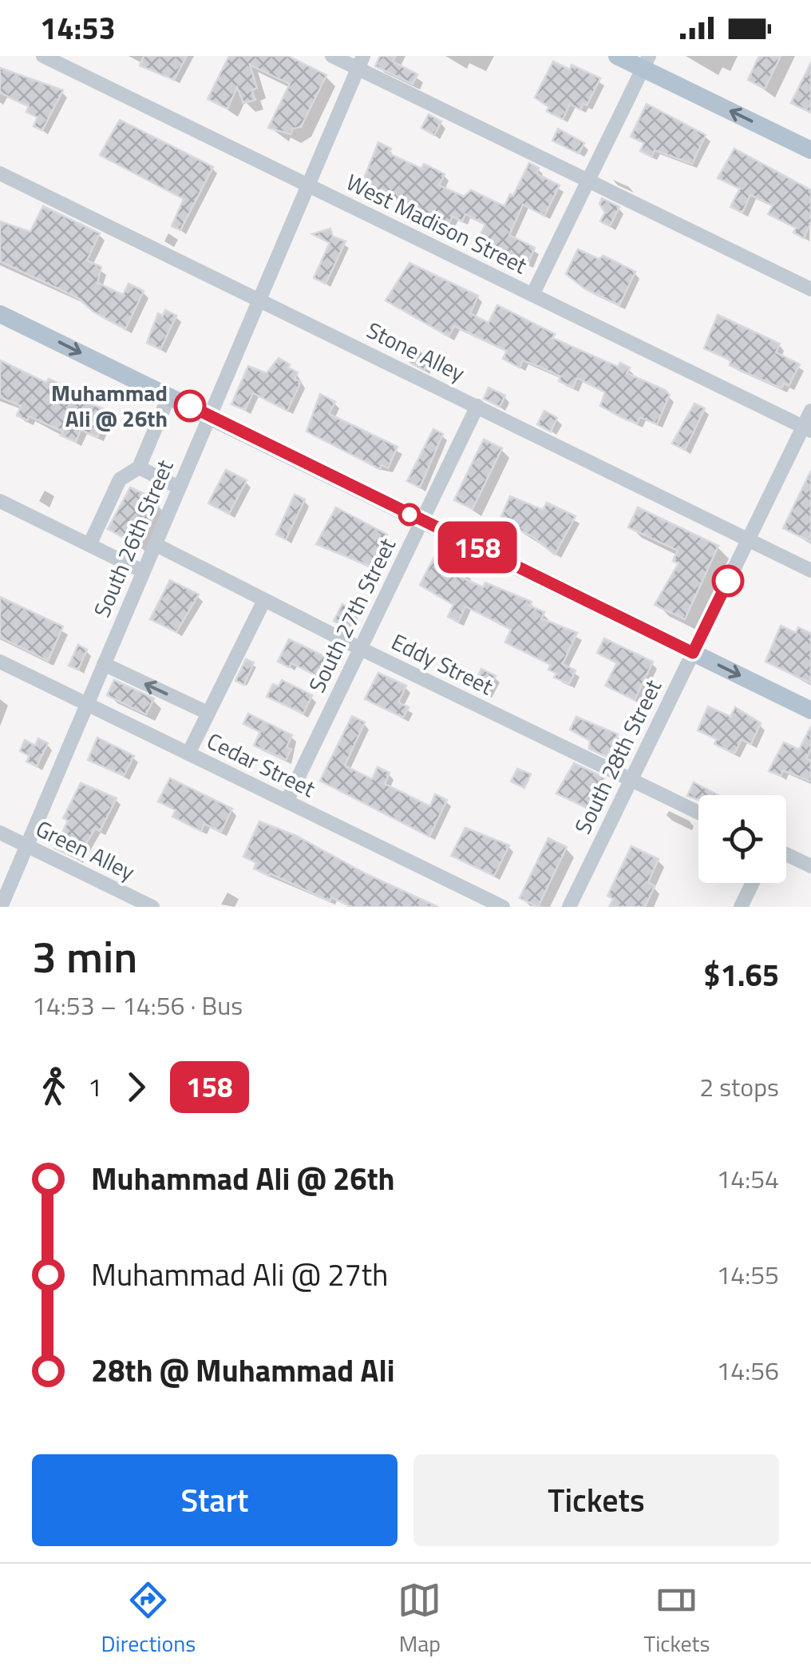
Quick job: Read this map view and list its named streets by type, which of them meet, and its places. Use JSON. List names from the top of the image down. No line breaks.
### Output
{"streets":{"street":["West Madison Street","Stone Alley","South 26th Street","South 27th Street","Eddy Street","South 28th Street","Cedar Street","Green Alley"]},"crossings":[["West Madison Street","South 26th Street"],["West Madison Street","South 28th Street"],["Stone Alley","South 26th Street"],["Stone Alley","South 27th Street"],["Stone Alley","South 28th Street"],["South 26th Street","Eddy Street"],["South 26th Street","Cedar Street"],["South 26th Street","Green Alley"],["South 27th Street","Eddy Street"],["South 27th Street","Cedar Street"],["Eddy Street","South 28th Street"]],"places":["Muhammad Ali @ 26th"],"lines":["bus line 158"],"page":{"status":"14:53","on_map":"158","heading":["3 min","14:53 – 14:56 · Bus","$1.65"],"legs":["1","158","2 stops"],"list":[{"name":"Muhammad Ali @ 26th","value":"14:54"},{"name":"Muhammad Ali @ 27th","value":"14:55"},{"name":"28th @ Muhammad Ali","value":"14:56"}],"buttons":["Start","Tickets"],"tabs":["Directions","Map","Tickets"]}}
